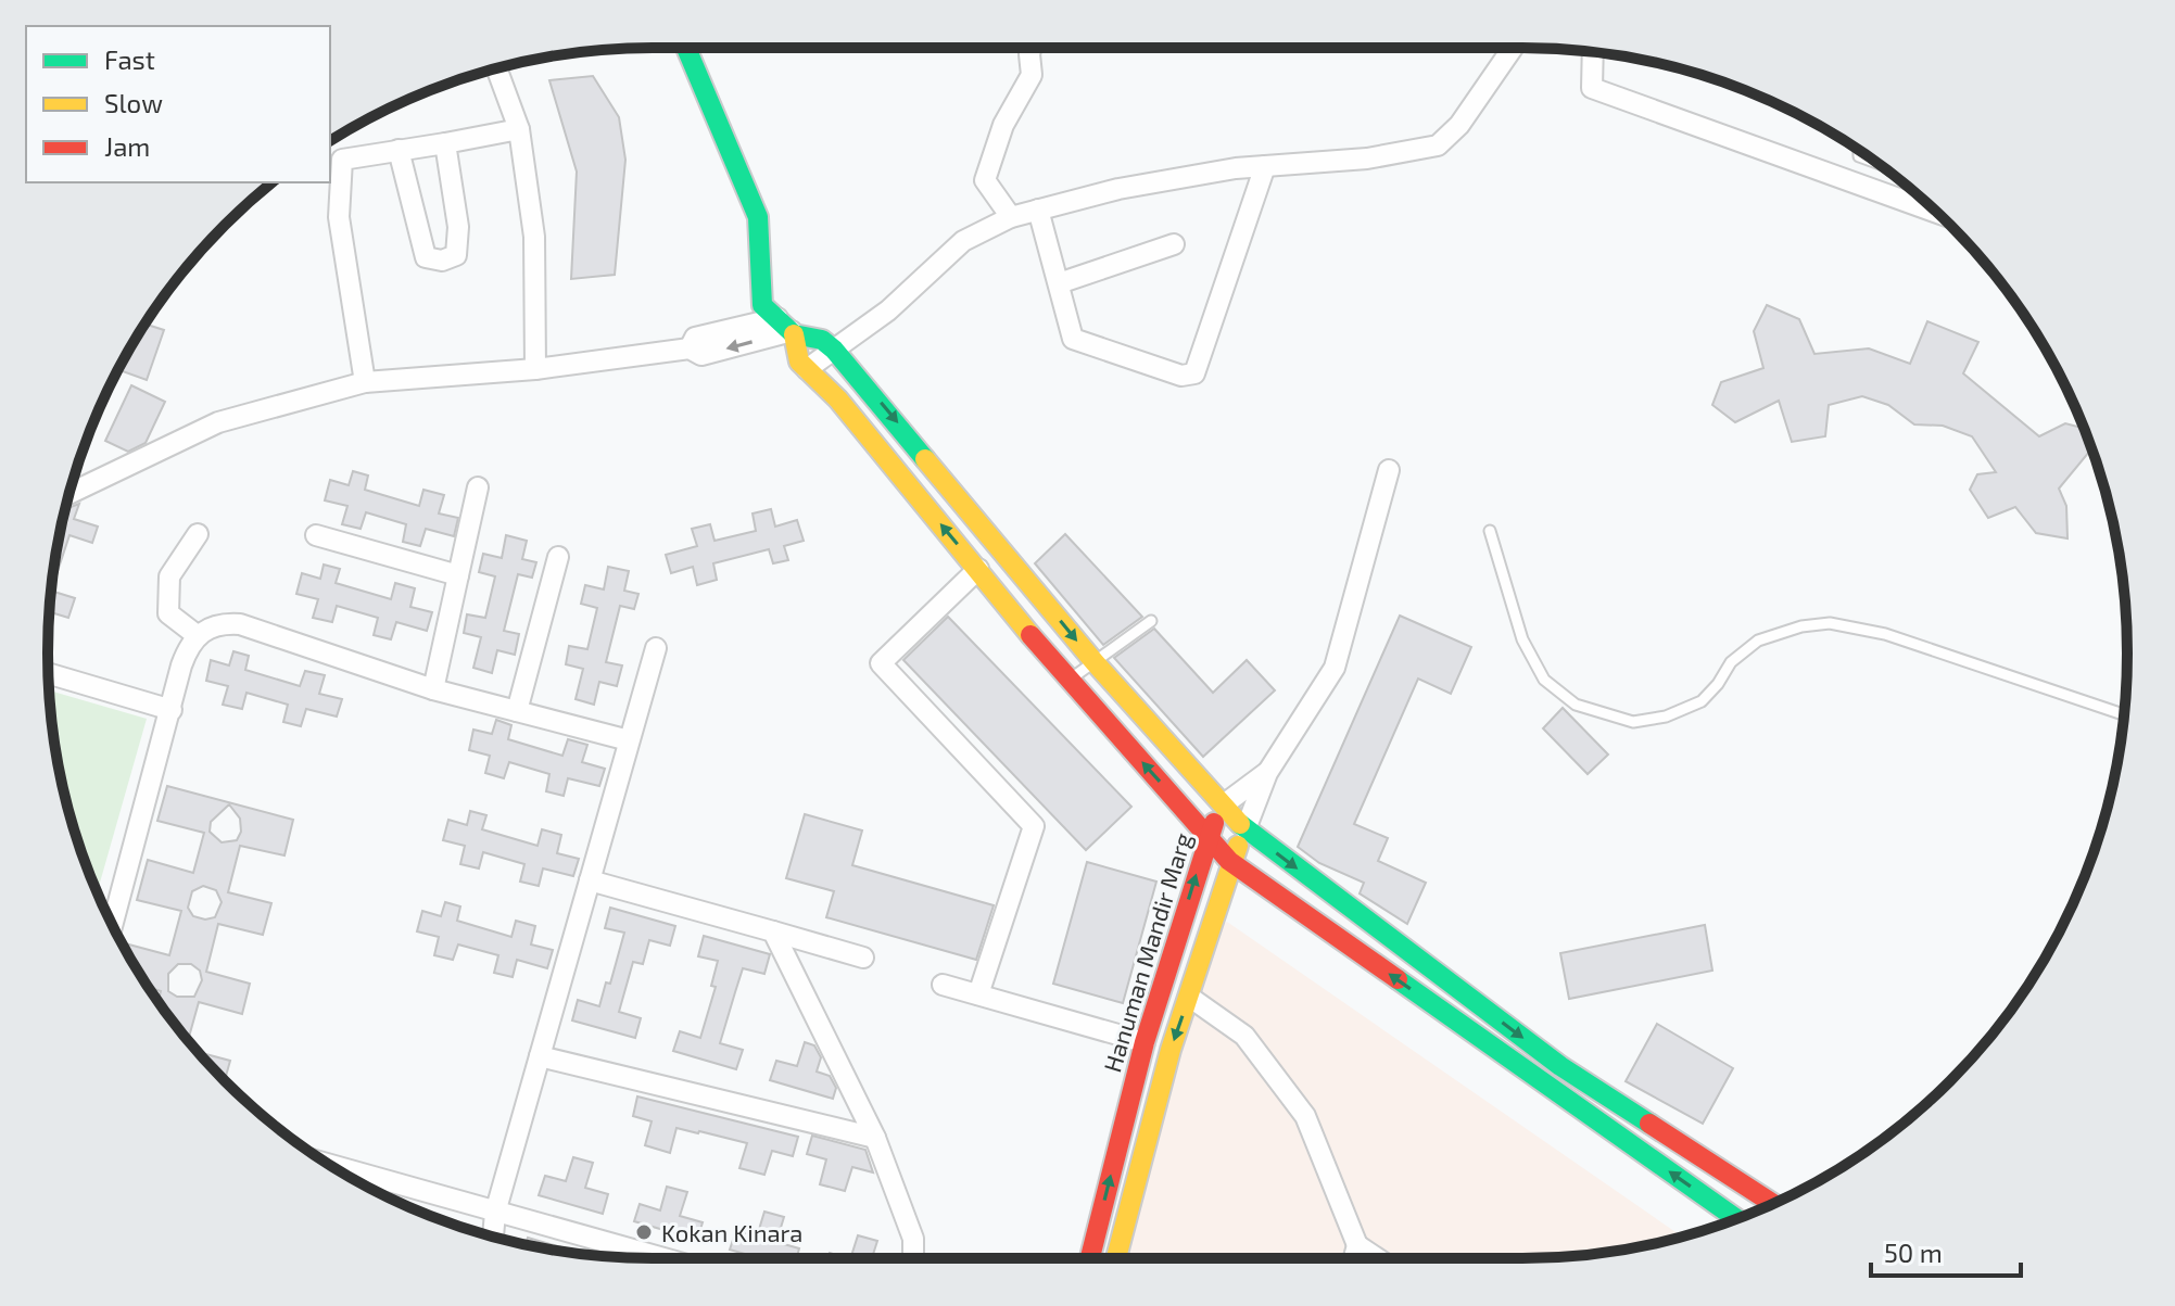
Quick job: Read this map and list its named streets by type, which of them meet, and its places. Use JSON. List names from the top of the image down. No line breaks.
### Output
{"streets":{"main road":["Hanuman Mandir Marg"]},"one_way":["Hanuman Mandir Marg"],"places":["Kokan Kinara"],"legend":["Fast","Slow","Jam"],"scale_bar":"50 m"}
